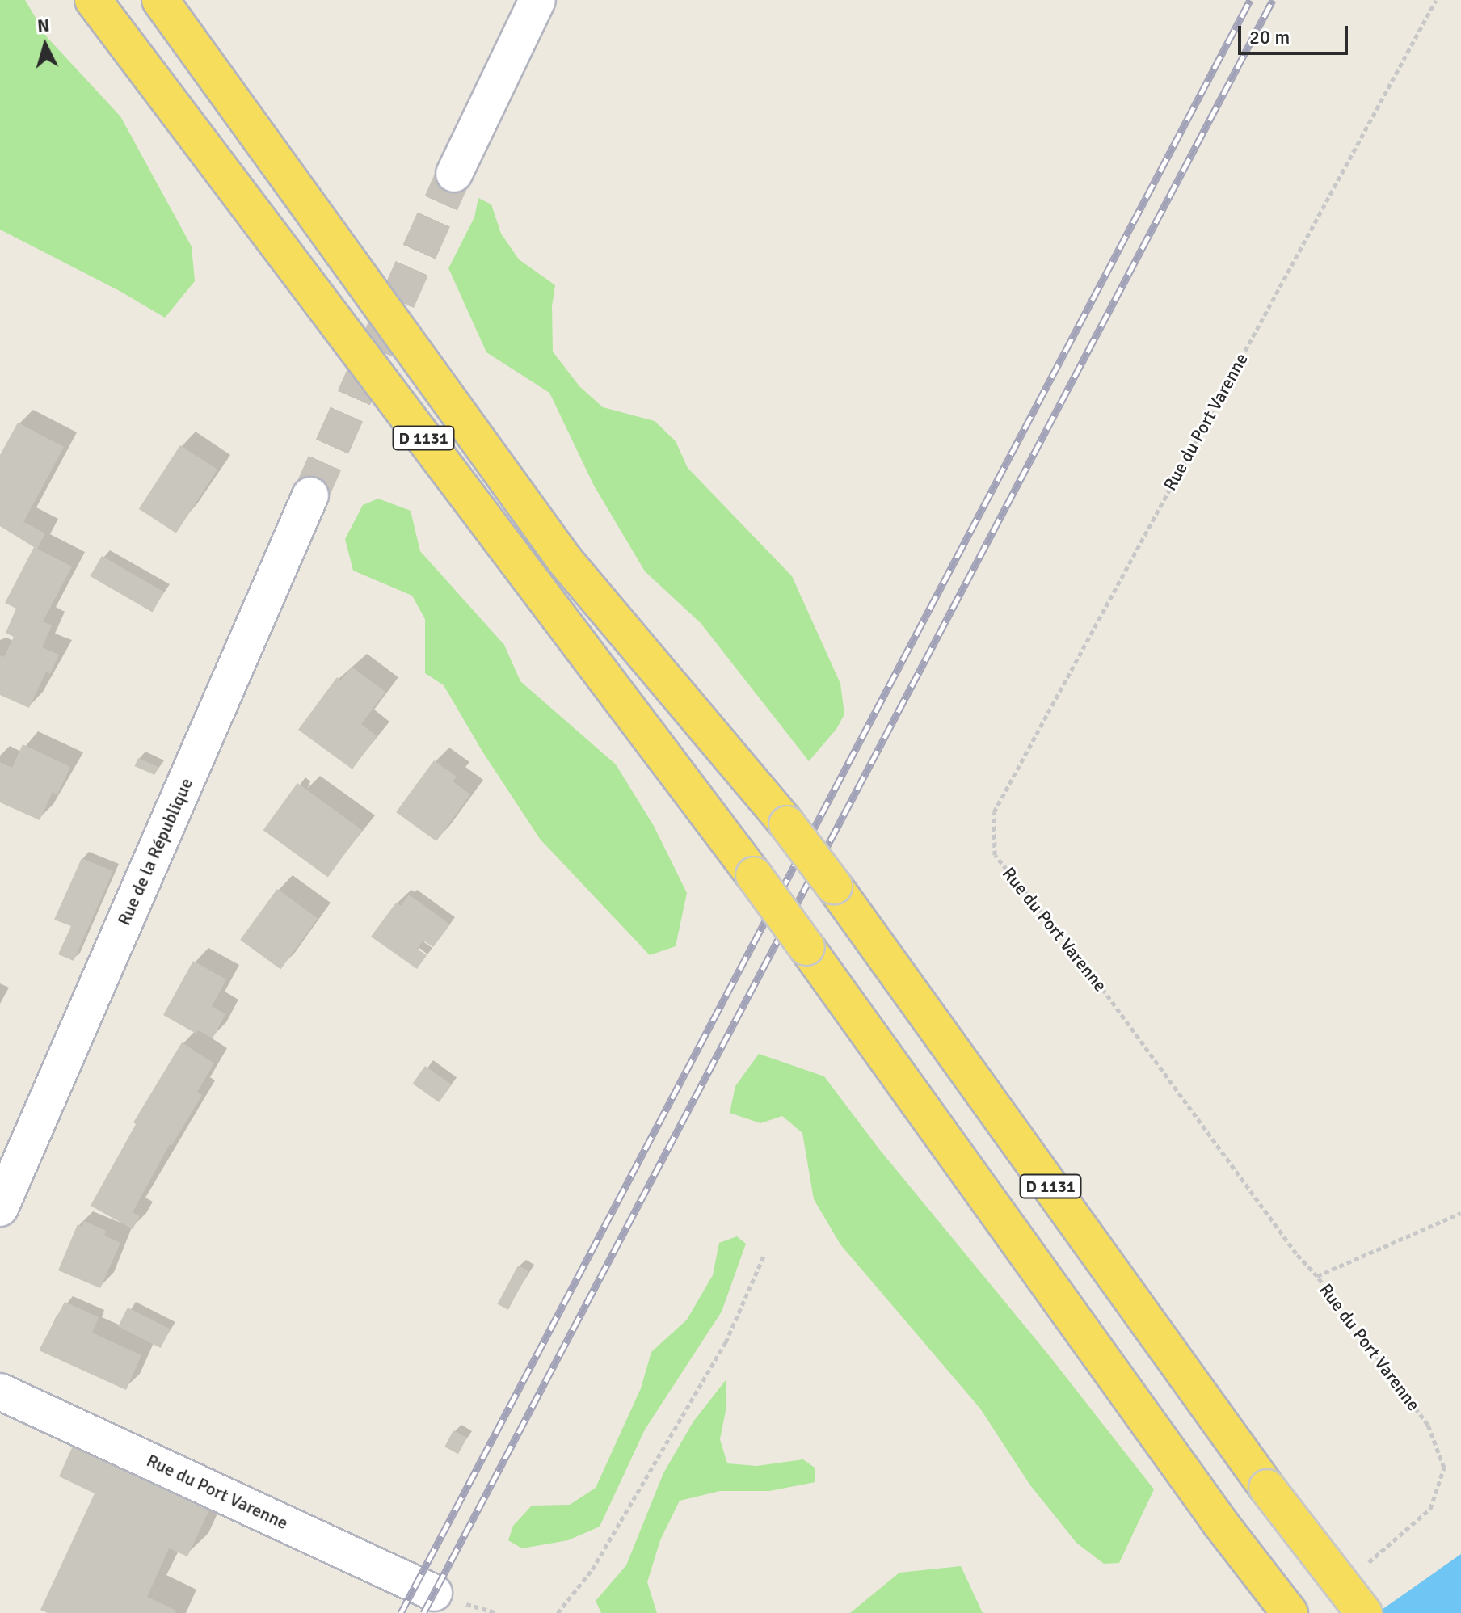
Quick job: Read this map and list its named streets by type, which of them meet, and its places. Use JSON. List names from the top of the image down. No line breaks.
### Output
{"streets":{"main road":["D 1131"],"street":["Rue du Port Varenne","Rue de la République"]},"scale_bar":"20 m","north":"top"}
